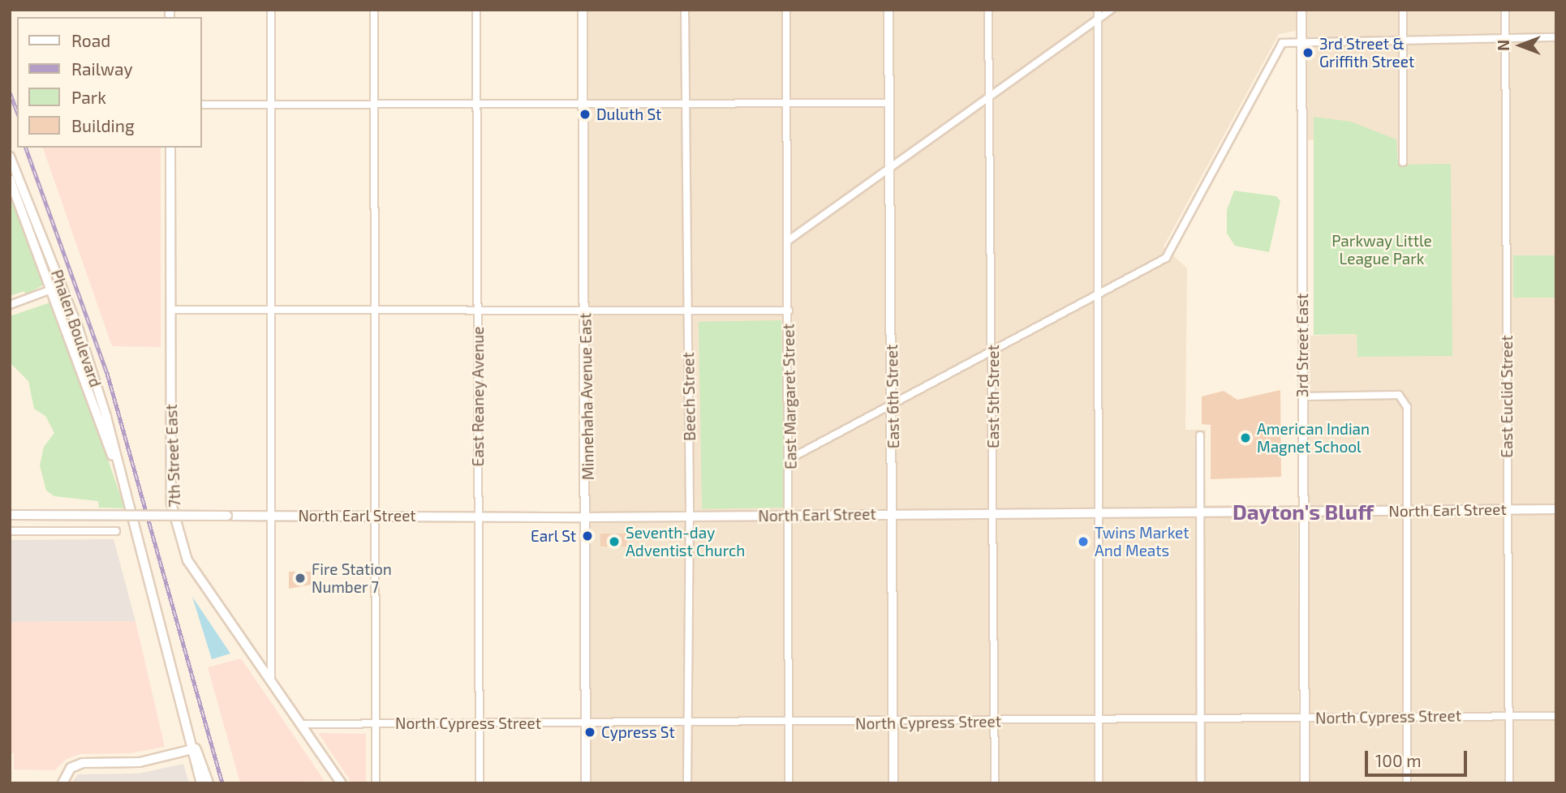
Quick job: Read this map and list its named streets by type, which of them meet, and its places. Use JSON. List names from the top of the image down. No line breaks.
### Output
{"streets":{"main road":["Phalen Boulevard","Minnehaha Avenue East"],"street":["3rd Street East","East Reaney Avenue","Beech Street","East Margaret Street","East 6th Street","East 5th Street","East Euclid Street","7th Street East","North Earl Street","North Cypress Street"]},"crossings":[["3rd Street East","North Earl Street"],["3rd Street East","North Cypress Street"],["East Reaney Avenue","North Earl Street"],["East Reaney Avenue","North Cypress Street"],["Minnehaha Avenue East","North Earl Street"],["Minnehaha Avenue East","North Cypress Street"],["Beech Street","North Earl Street"],["Beech Street","North Cypress Street"],["East Margaret Street","North Earl Street"],["East Margaret Street","North Cypress Street"],["East 6th Street","North Earl Street"],["East 6th Street","North Cypress Street"],["East 5th Street","North Earl Street"],["East 5th Street","North Cypress Street"],["East Euclid Street","North Earl Street"],["East Euclid Street","North Cypress Street"],["7th Street East","North Cypress Street"]],"districts":["Dayton's Bluff"],"parks":["Parkway Little League Park"],"places":["3rd Street & Griffith Street","Duluth St","American Indian Magnet School","Earl St","Seventh-day Adventist Church","Twins Market And Meats","Fire Station Number 7","Cypress St"],"legend":["Road","Railway","Park","Building"],"scale_bar":"100 m","north":"left"}
